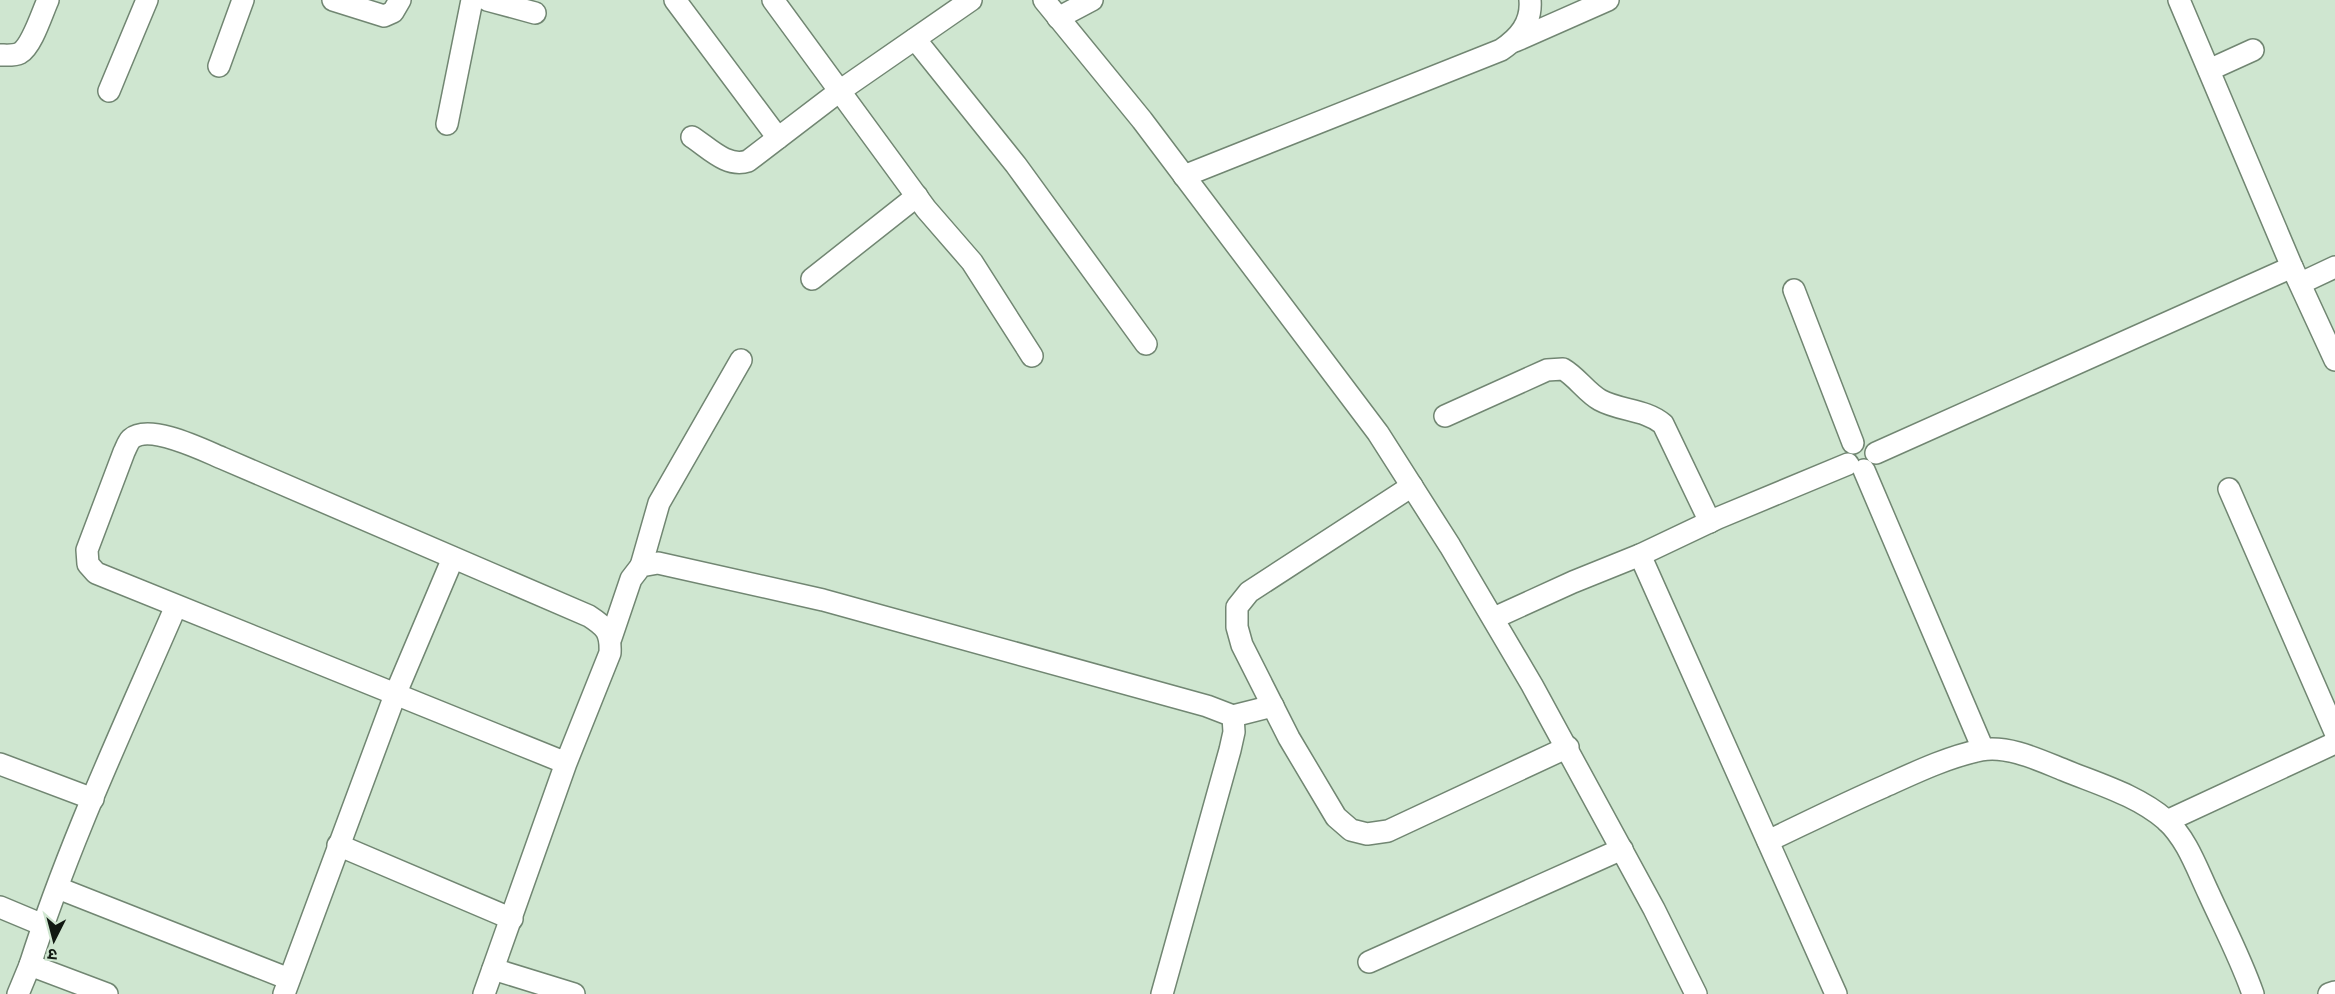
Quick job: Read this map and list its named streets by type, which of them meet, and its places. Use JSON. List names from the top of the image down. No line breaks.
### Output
{"north":"bottom"}
